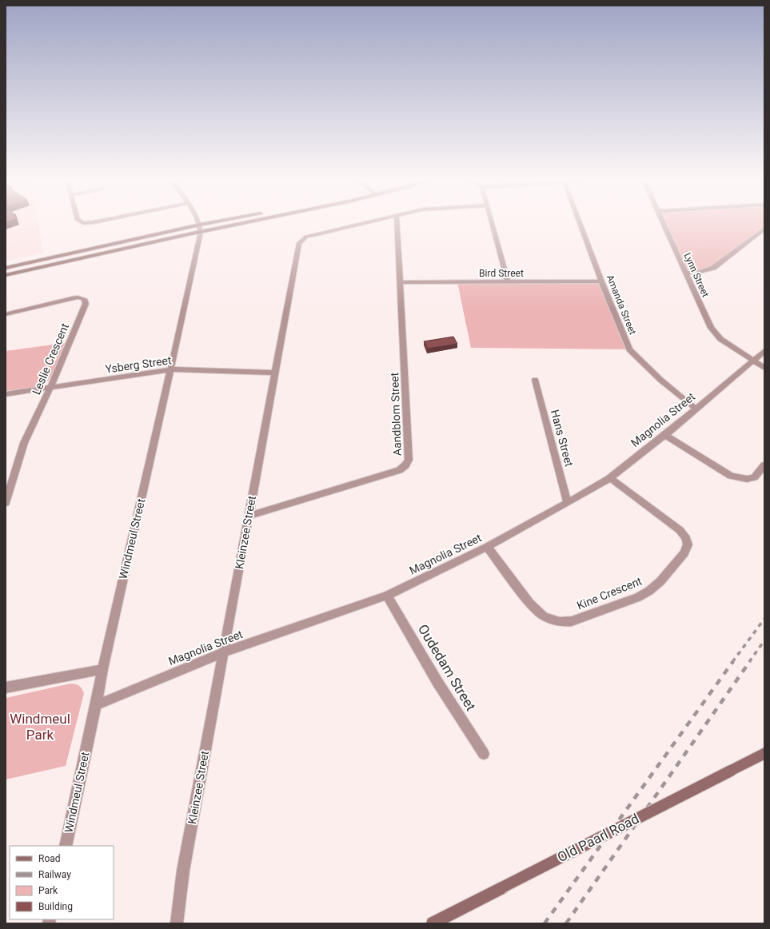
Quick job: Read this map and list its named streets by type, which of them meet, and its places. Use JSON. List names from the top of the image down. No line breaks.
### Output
{"streets":{"street":["Bird Street","Lynn Street","Amanda Street","Leslie Crescent","Ysberg Street","Aandblom Street","Magnolia Street","Hans Street","Kleinzee Street","Windmeul Street","Kine Crescent","Oudedam Street","Old Paarl Road"]},"crossings":[["Bird Street","Amanda Street"],["Bird Street","Aandblom Street"],["Lynn Street","Magnolia Street"],["Amanda Street","Magnolia Street"],["Leslie Crescent","Ysberg Street"],["Ysberg Street","Kleinzee Street"],["Ysberg Street","Windmeul Street"],["Aandblom Street","Kleinzee Street"],["Magnolia Street","Hans Street"],["Magnolia Street","Kleinzee Street"],["Magnolia Street","Windmeul Street"],["Magnolia Street","Kine Crescent"],["Magnolia Street","Oudedam Street"]],"parks":["Windmeul Park"],"legend":["Road","Railway","Park","Building"]}
